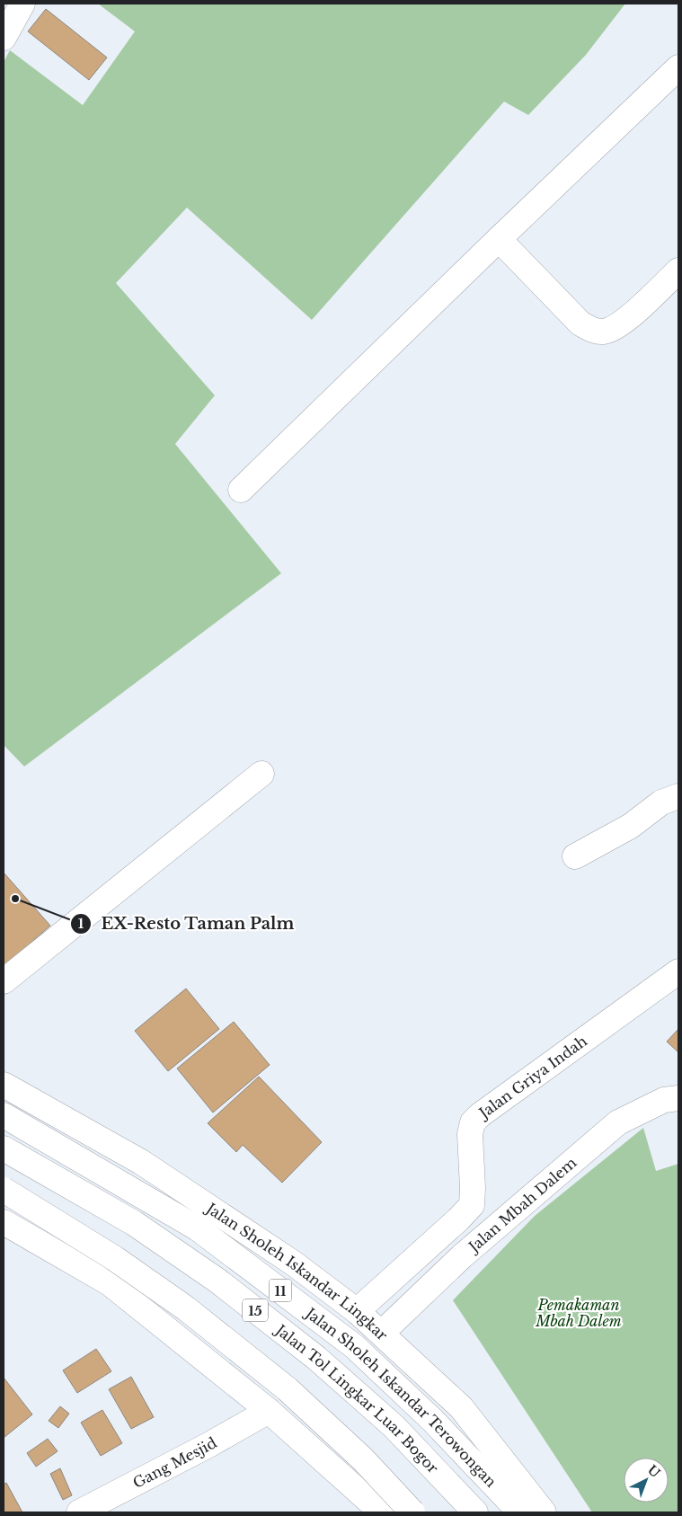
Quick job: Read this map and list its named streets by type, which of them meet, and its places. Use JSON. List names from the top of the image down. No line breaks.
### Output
{"streets":{"main road":["Jalan Griya Indah","Jalan Mbah Dalem","Jalan Sholeh Iskandar Lingkar","11","15","Jalan Sholeh Iskandar Terowongan","Jalan Tol Lingkar Luar Bogor","Gang Mesjid"]},"crossings":[["Jalan Griya Indah","Jalan Sholeh Iskandar Lingkar"],["Jalan Mbah Dalem","Jalan Sholeh Iskandar Lingkar"]],"parks":["Pemakaman Mbah Dalem"],"places":["EX-Resto Taman Palm"],"north":"top right"}
